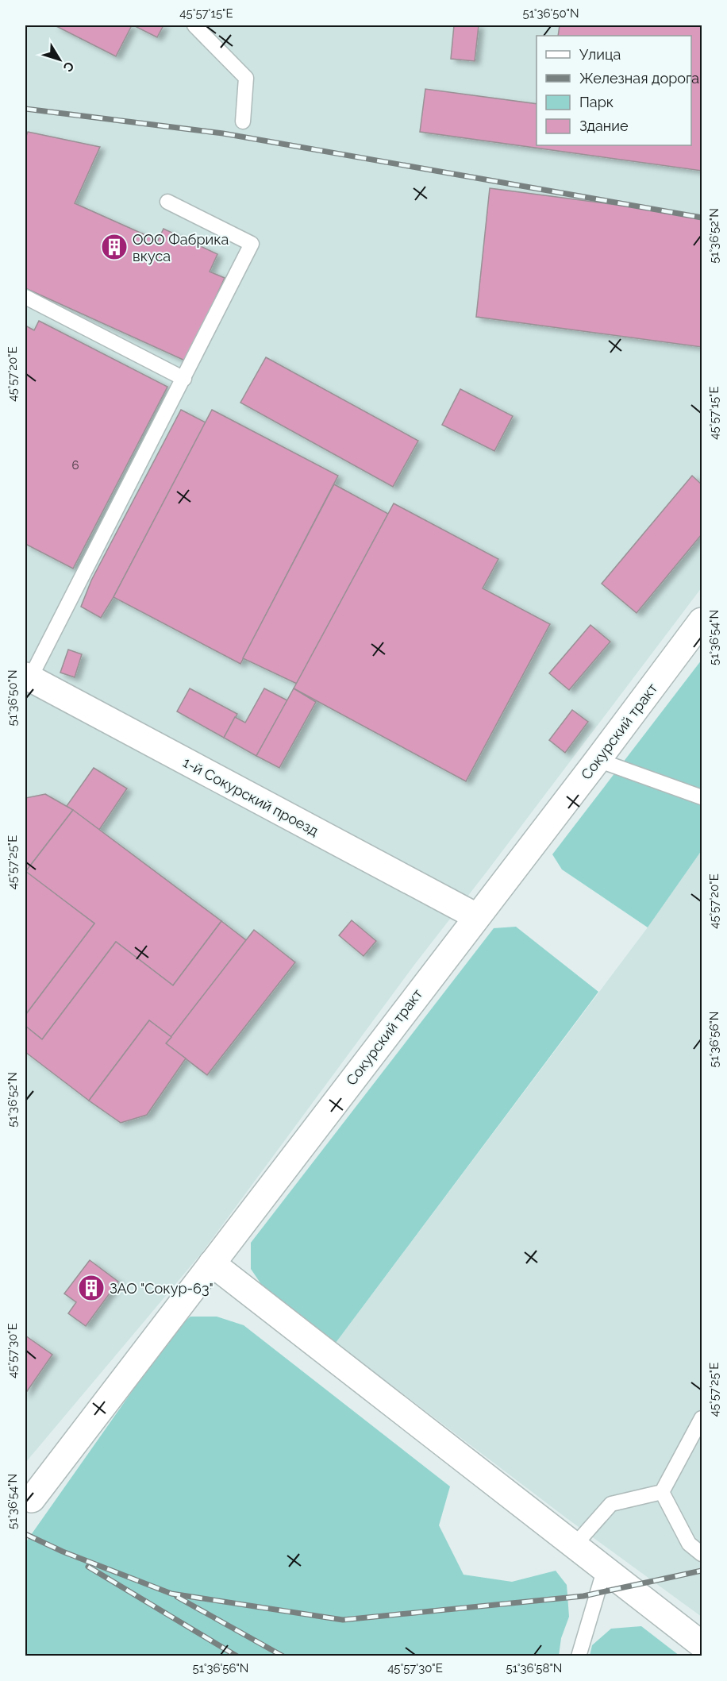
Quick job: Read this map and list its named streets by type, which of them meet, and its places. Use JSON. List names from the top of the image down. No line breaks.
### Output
{"streets":{"street":["Сокурский тракт","1-й Сокурский проезд"]},"crossings":[["Сокурский тракт","1-й Сокурский проезд"]],"places":{"building":["ООО Фабрика вкуса","ЗАО \"Сокур-63\""]},"house_numbers":["6"],"legend":["Улица","Железная дорога","Парк","Здание"],"north":"bottom right","coordinates":["45°57'15\"E","51°36'50\"N","51°36'52\"N","45°57'20\"E","51°36'54\"N","45°57'25\"E","51°36'56\"N","45°57'30\"E","51°36'58\"N"]}
